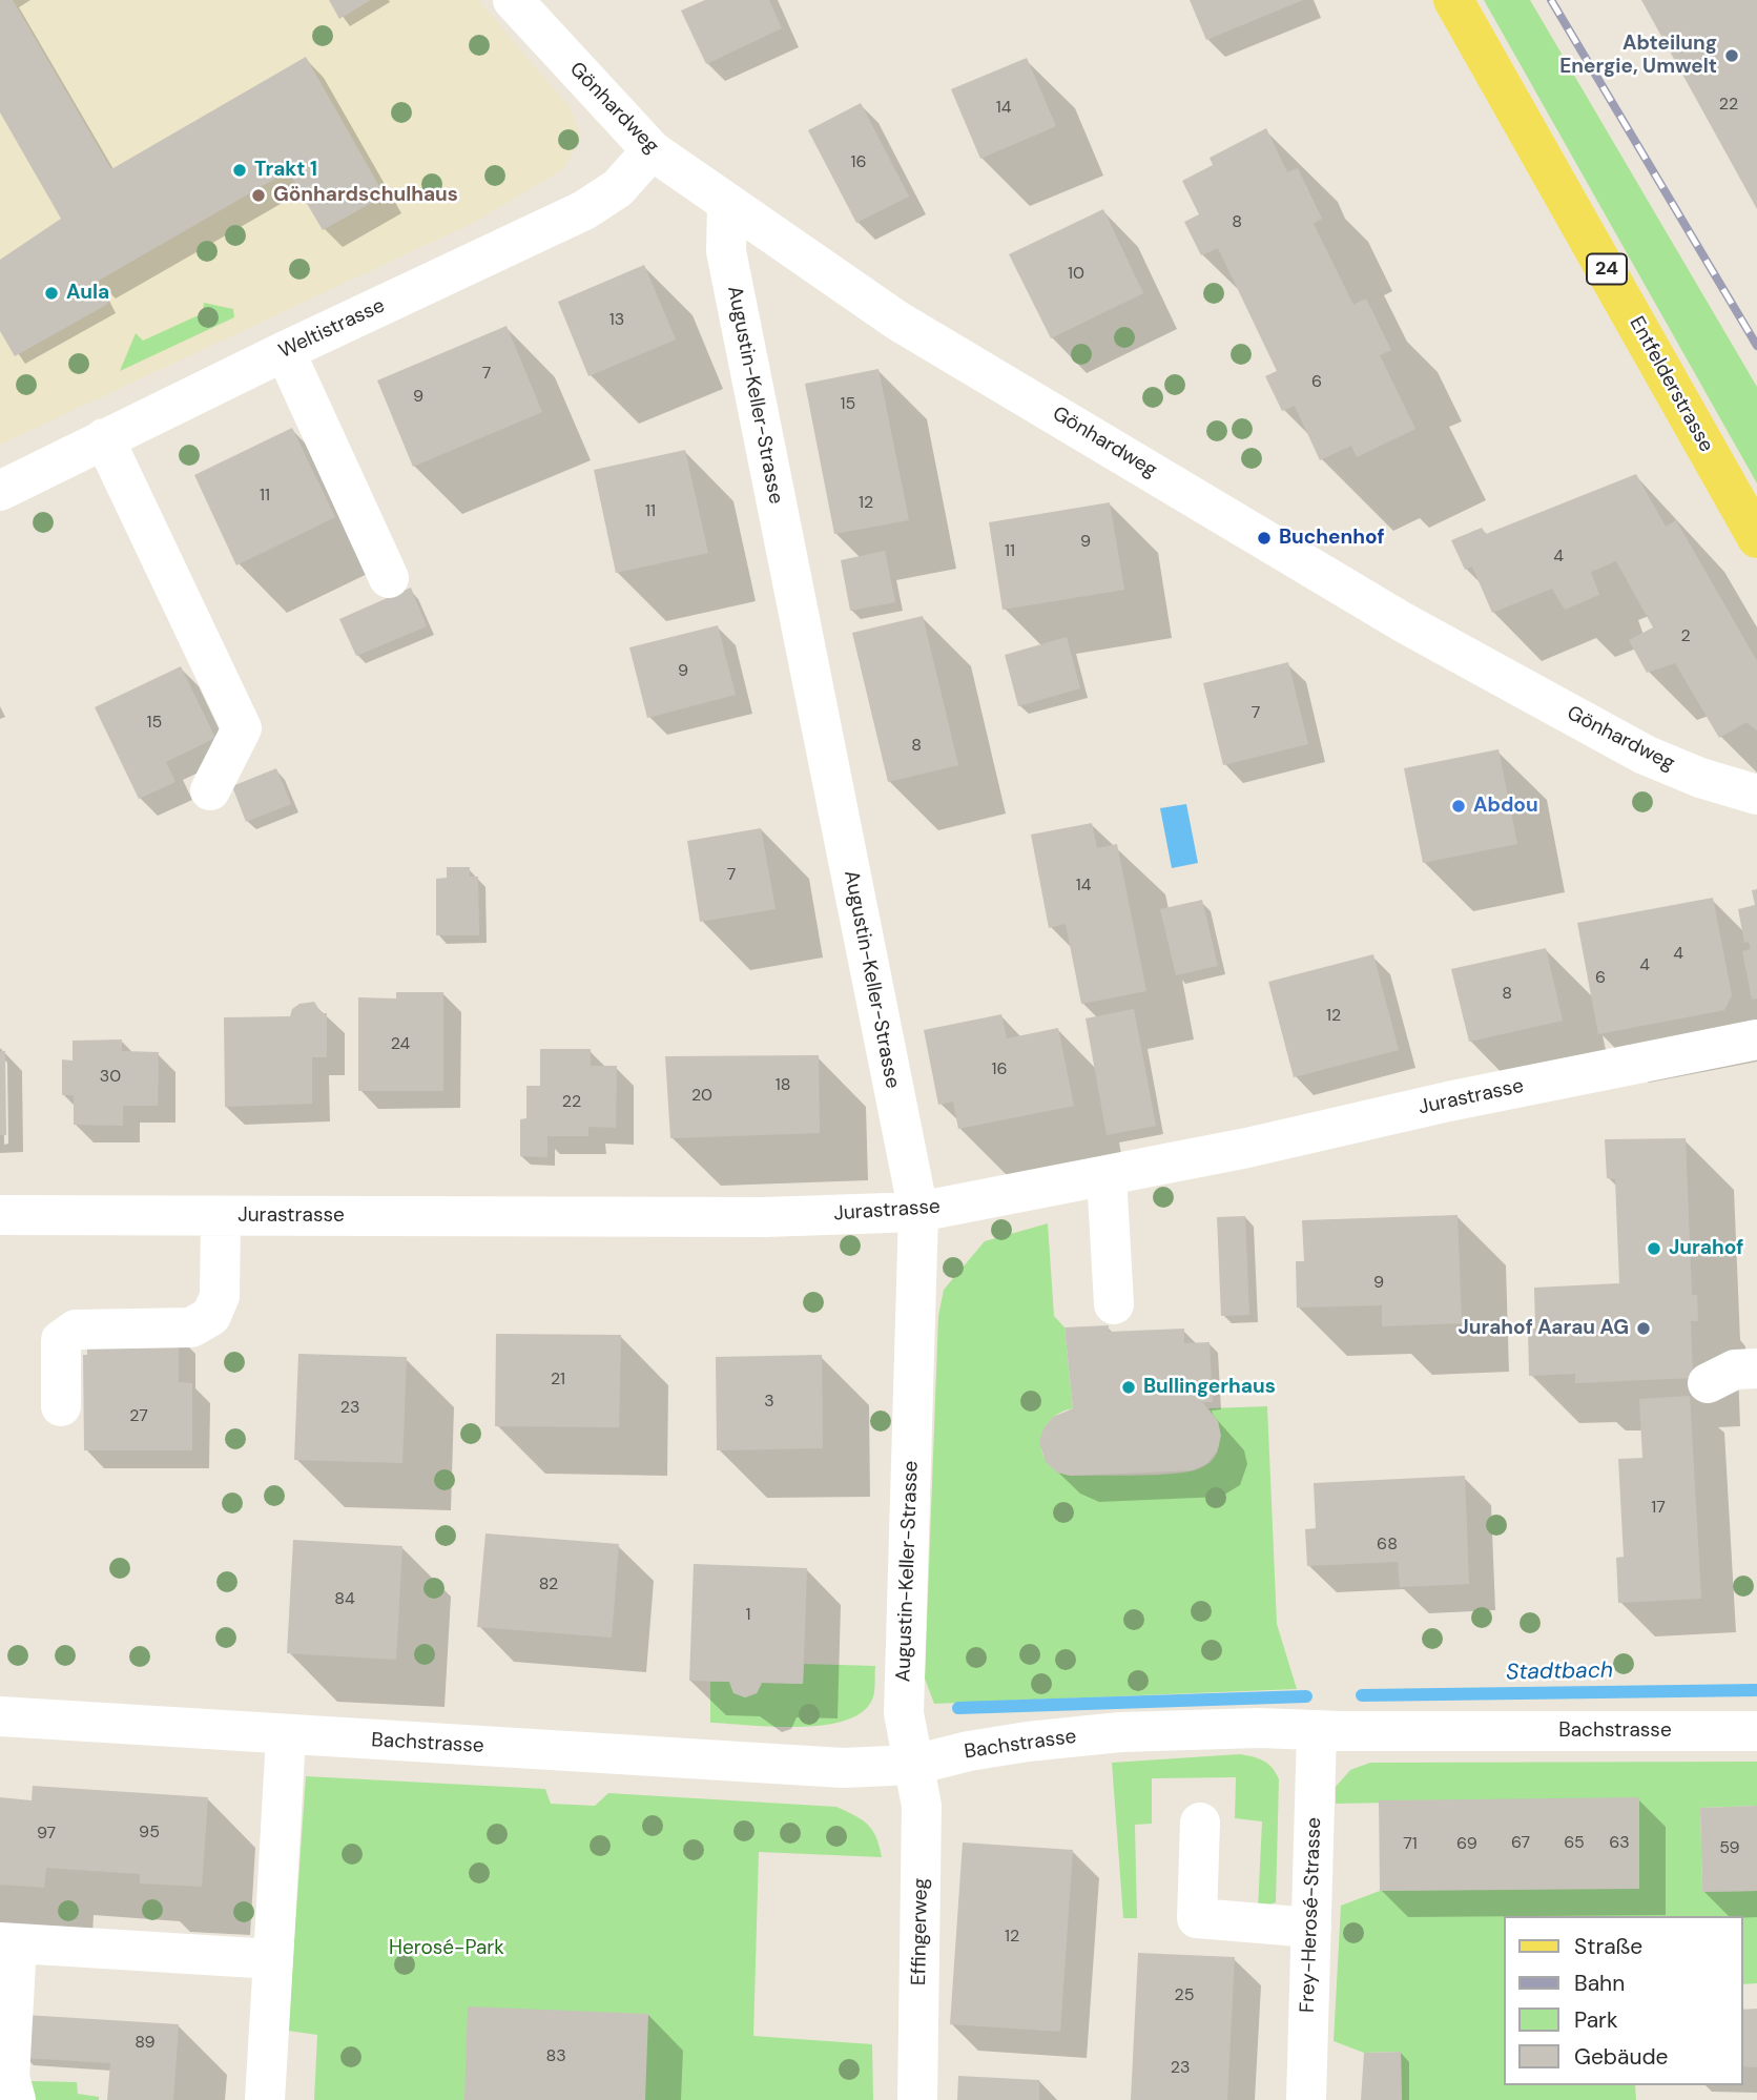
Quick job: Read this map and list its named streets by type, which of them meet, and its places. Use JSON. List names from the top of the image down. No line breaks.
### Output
{"streets":{"main road":["24","Entfelderstrasse"],"street":["Gönhardweg","Weltistrasse","Augustin-Keller-Strasse","Jurastrasse","Bachstrasse","Frey-Herosé-Strasse","Effingerweg"]},"crossings":[["Gönhardweg","Weltistrasse"],["Gönhardweg","Augustin-Keller-Strasse"],["Augustin-Keller-Strasse","Jurastrasse"],["Augustin-Keller-Strasse","Bachstrasse"],["Augustin-Keller-Strasse","Effingerweg"],["Bachstrasse","Frey-Herosé-Strasse"],["Bachstrasse","Effingerweg"]],"water":["Stadtbach"],"parks":["Herosé-Park"],"places":["Abteilung Energie, Umwelt","Trakt 1","Gönhardschulhaus","Aula","Buchenhof","Abdou","Jurahof","Jurahof Aarau AG","Bullingerhaus"],"house_numbers":["22","14","16","8","10","13","7","6","9","15","11","12","11","9","11","4","2","9","7","15","8","7","14","4","4","6","8","12","24","16","30","18","20","22","9","21","3","23","27","17","68","82","84","1","95","97","67","65","63","71","69","59","12","25","89","83","23"],"legend":["Straße","Bahn","Park","Gebäude"]}
